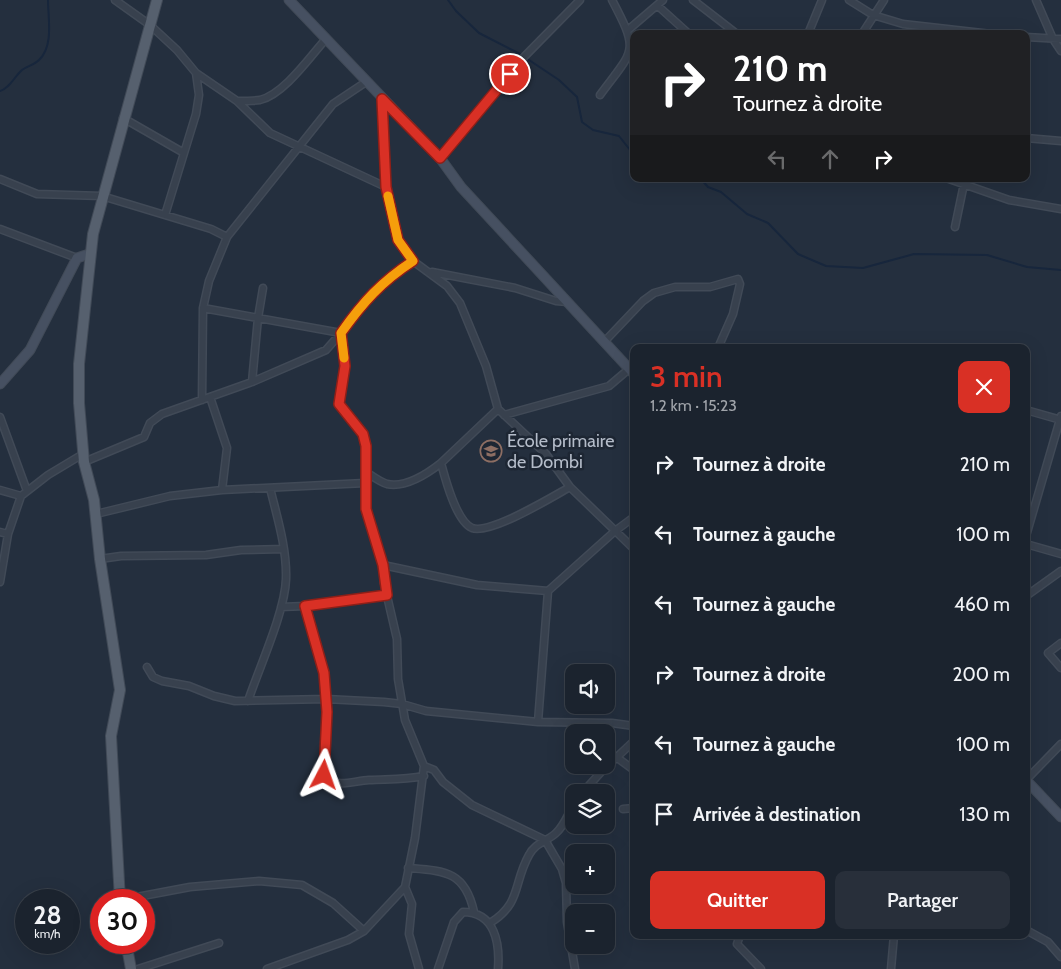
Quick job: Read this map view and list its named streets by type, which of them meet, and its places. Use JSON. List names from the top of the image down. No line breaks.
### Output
{"places":{"school or university":["École primaire de Dombi"]},"page":{"turn":["210 m","Tournez à droite"],"heading":["3 min","1.2 km · 15:23"],"list":[{"name":"Tournez à droite","value":"210 m"},{"name":"Tournez à gauche","value":"100 m"},{"name":"Tournez à gauche","value":"460 m"},{"name":"Tournez à droite","value":"200 m"},{"name":"Tournez à gauche","value":"100 m"},{"name":"Arrivée à destination","value":"130 m"}],"map_buttons":["+","−"],"buttons":["Quitter","Partager"],"speed":"28 km/h","limit":"30"}}
